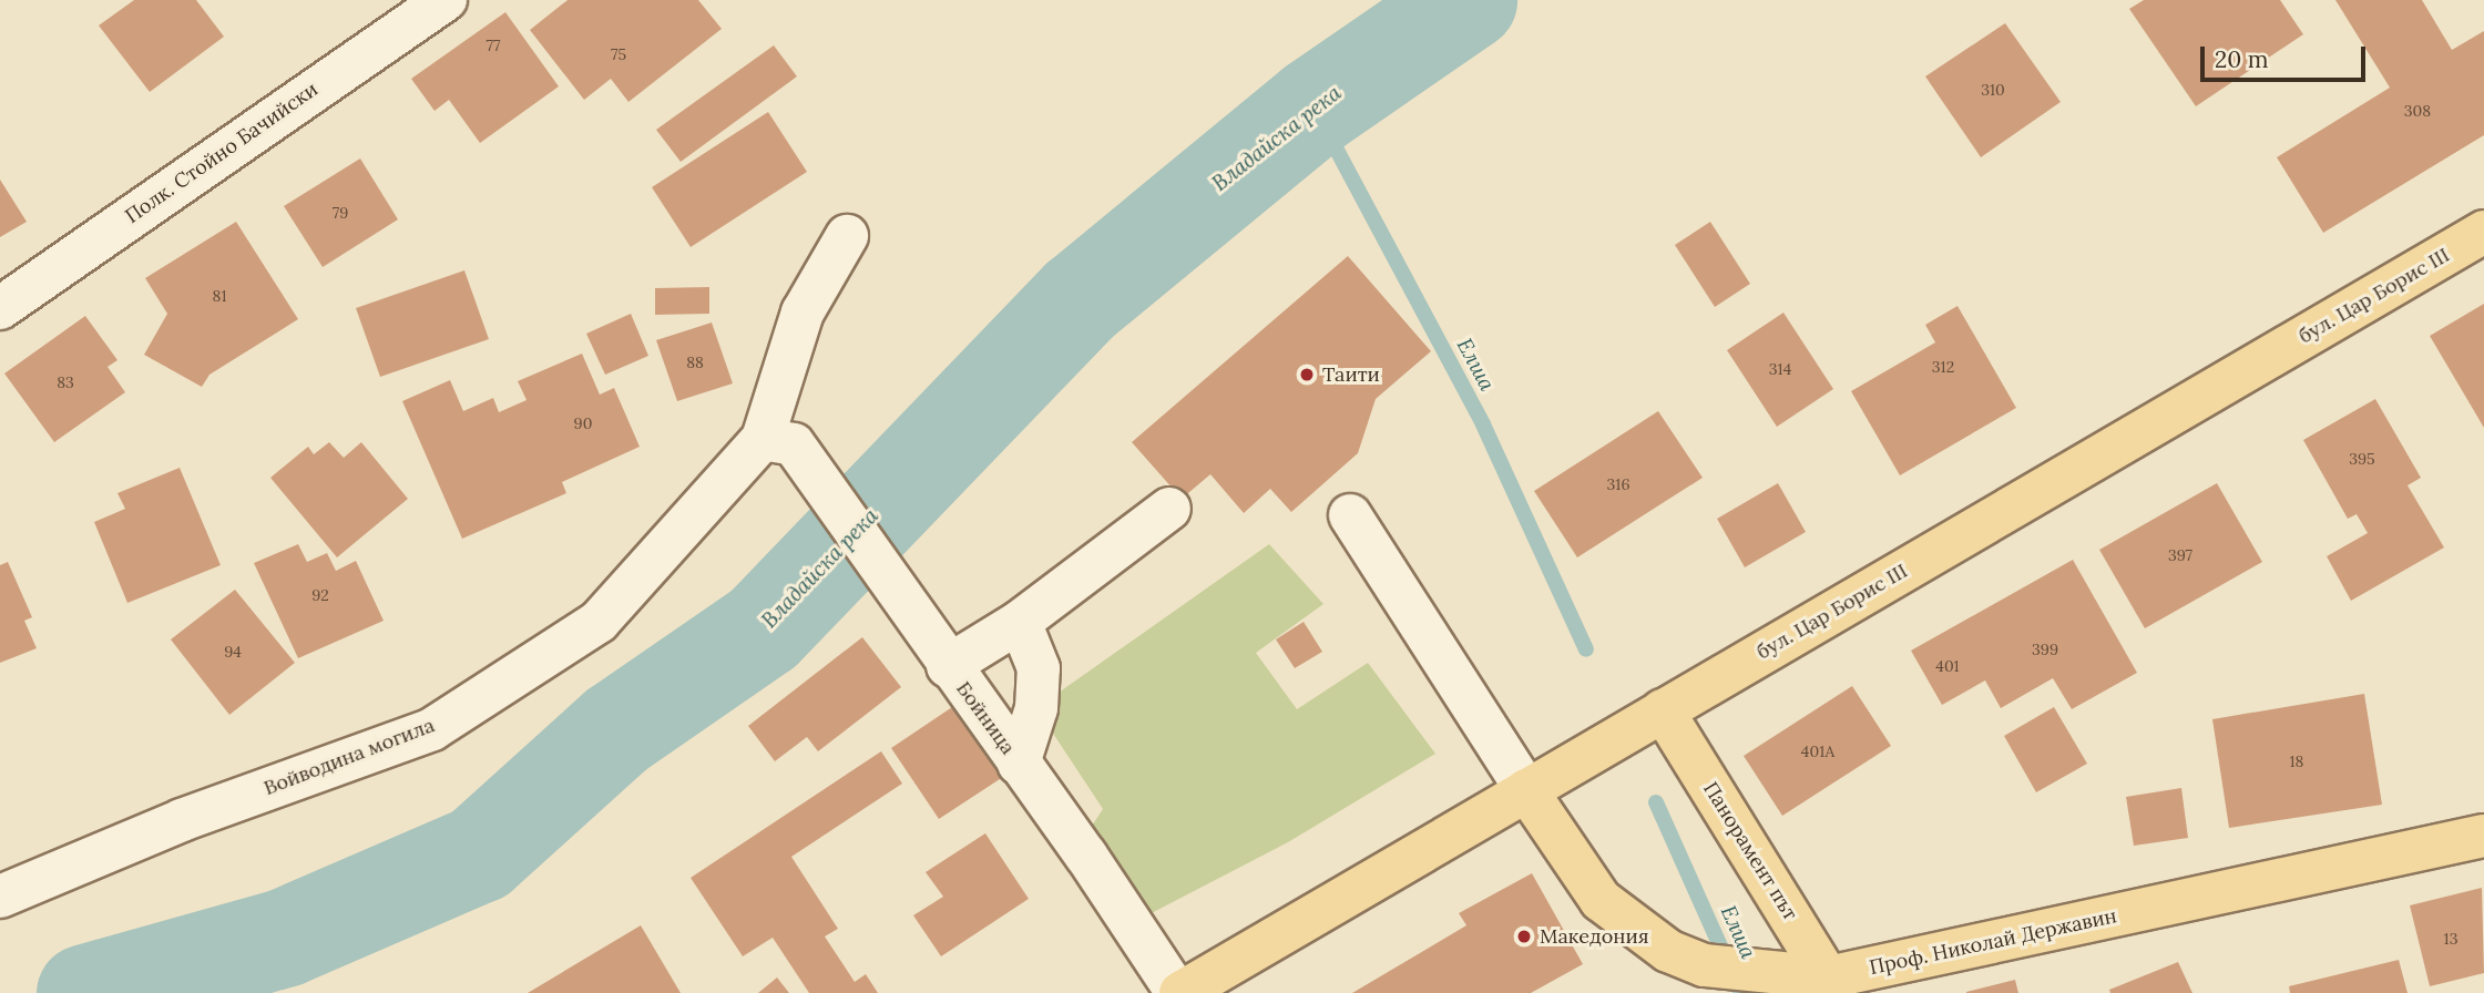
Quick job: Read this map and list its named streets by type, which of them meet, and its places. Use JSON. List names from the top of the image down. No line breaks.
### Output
{"streets":{"main road":["бул. Цар Борис III","Панорамент път","Проф. Николай Державин"],"street":["Полк. Стойно Бачийски","Бойница","Войводина могила"]},"crossings":[["бул. Цар Борис III","Бойница"],["бул. Цар Борис III","Панорамент път"],["бул. Цар Борис III","Проф. Николай Державин"],["Бойница","Войводина могила"],["Панорамент път","Проф. Николай Державин"]],"water":["Владайска река","Елша"],"places":["Таити","Македония"],"house_numbers":["77","75","310","308","79","81","88","312","314","83","90","395","316","397","92","399","94","401","401А","18","13"],"scale_bar":"20 m"}
